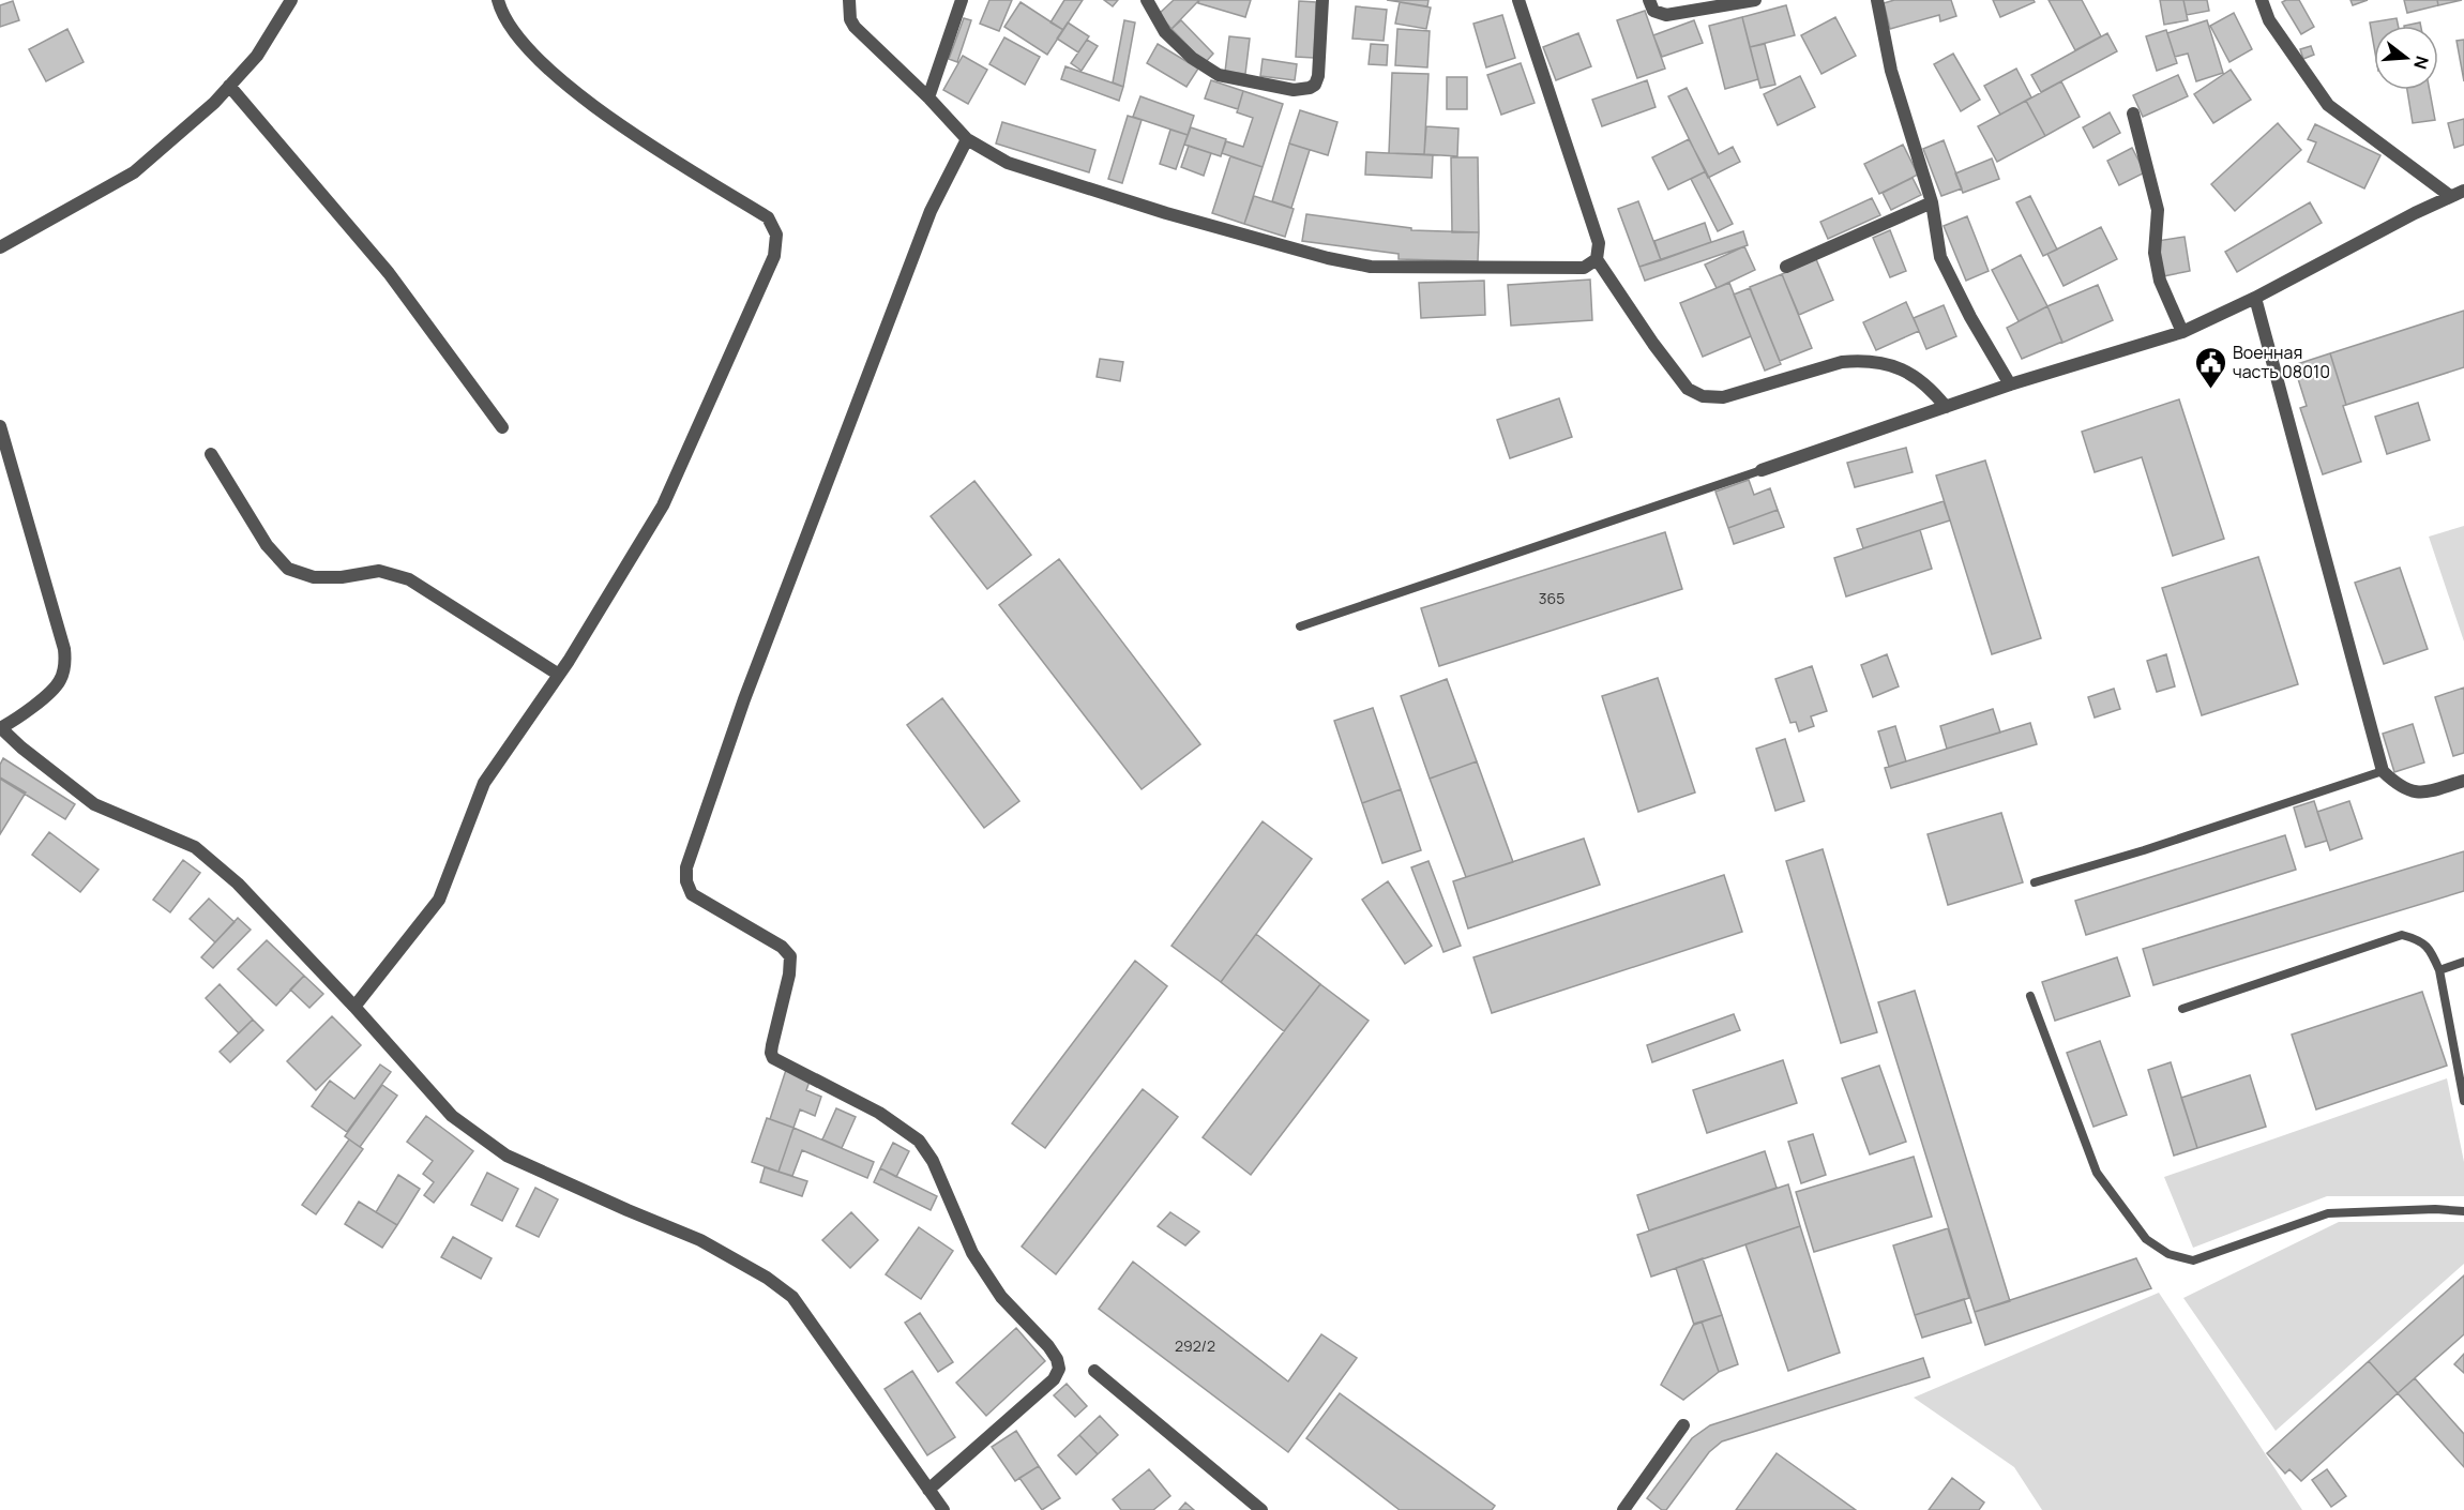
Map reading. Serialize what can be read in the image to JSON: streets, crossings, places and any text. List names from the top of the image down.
{
  "places": {
    "public building": ["Военная часть 08010"]
  },
  "house_numbers": ["365", "292/2"],
  "north": "right"
}
